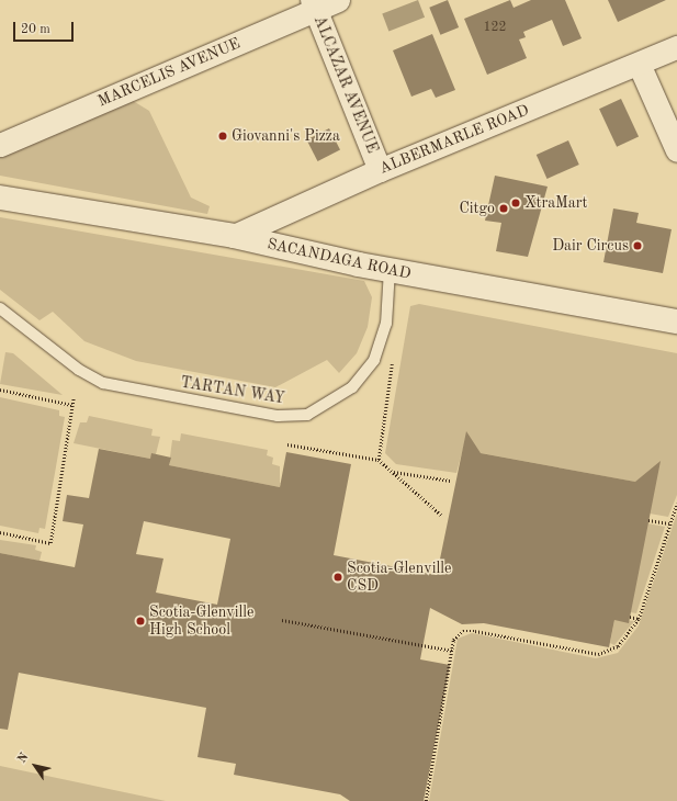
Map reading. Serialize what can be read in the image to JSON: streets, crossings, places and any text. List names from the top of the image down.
{
  "streets": {
    "main road": ["SACANDAGA ROAD"],
    "street": ["MARCELIS AVENUE", "ALCAZAR AVENUE", "ALBERMARLE ROAD"],
    "lane": ["TARTAN WAY"]
  },
  "crossings": [
    ["MARCELIS AVENUE", "ALCAZAR AVENUE"],
    ["ALCAZAR AVENUE", "ALBERMARLE ROAD"],
    ["ALBERMARLE ROAD", "SACANDAGA ROAD"],
    ["SACANDAGA ROAD", "TARTAN WAY"]
  ],
  "places": [
    "Giovanni's Pizza",
    "XtraMart",
    "Citgo",
    "Dair Circus",
    "Scotia-Glenville CSD",
    "Scotia-Glenville High School"
  ],
  "house_numbers": ["122"],
  "scale_bar": "20 m",
  "north": "top left"
}
